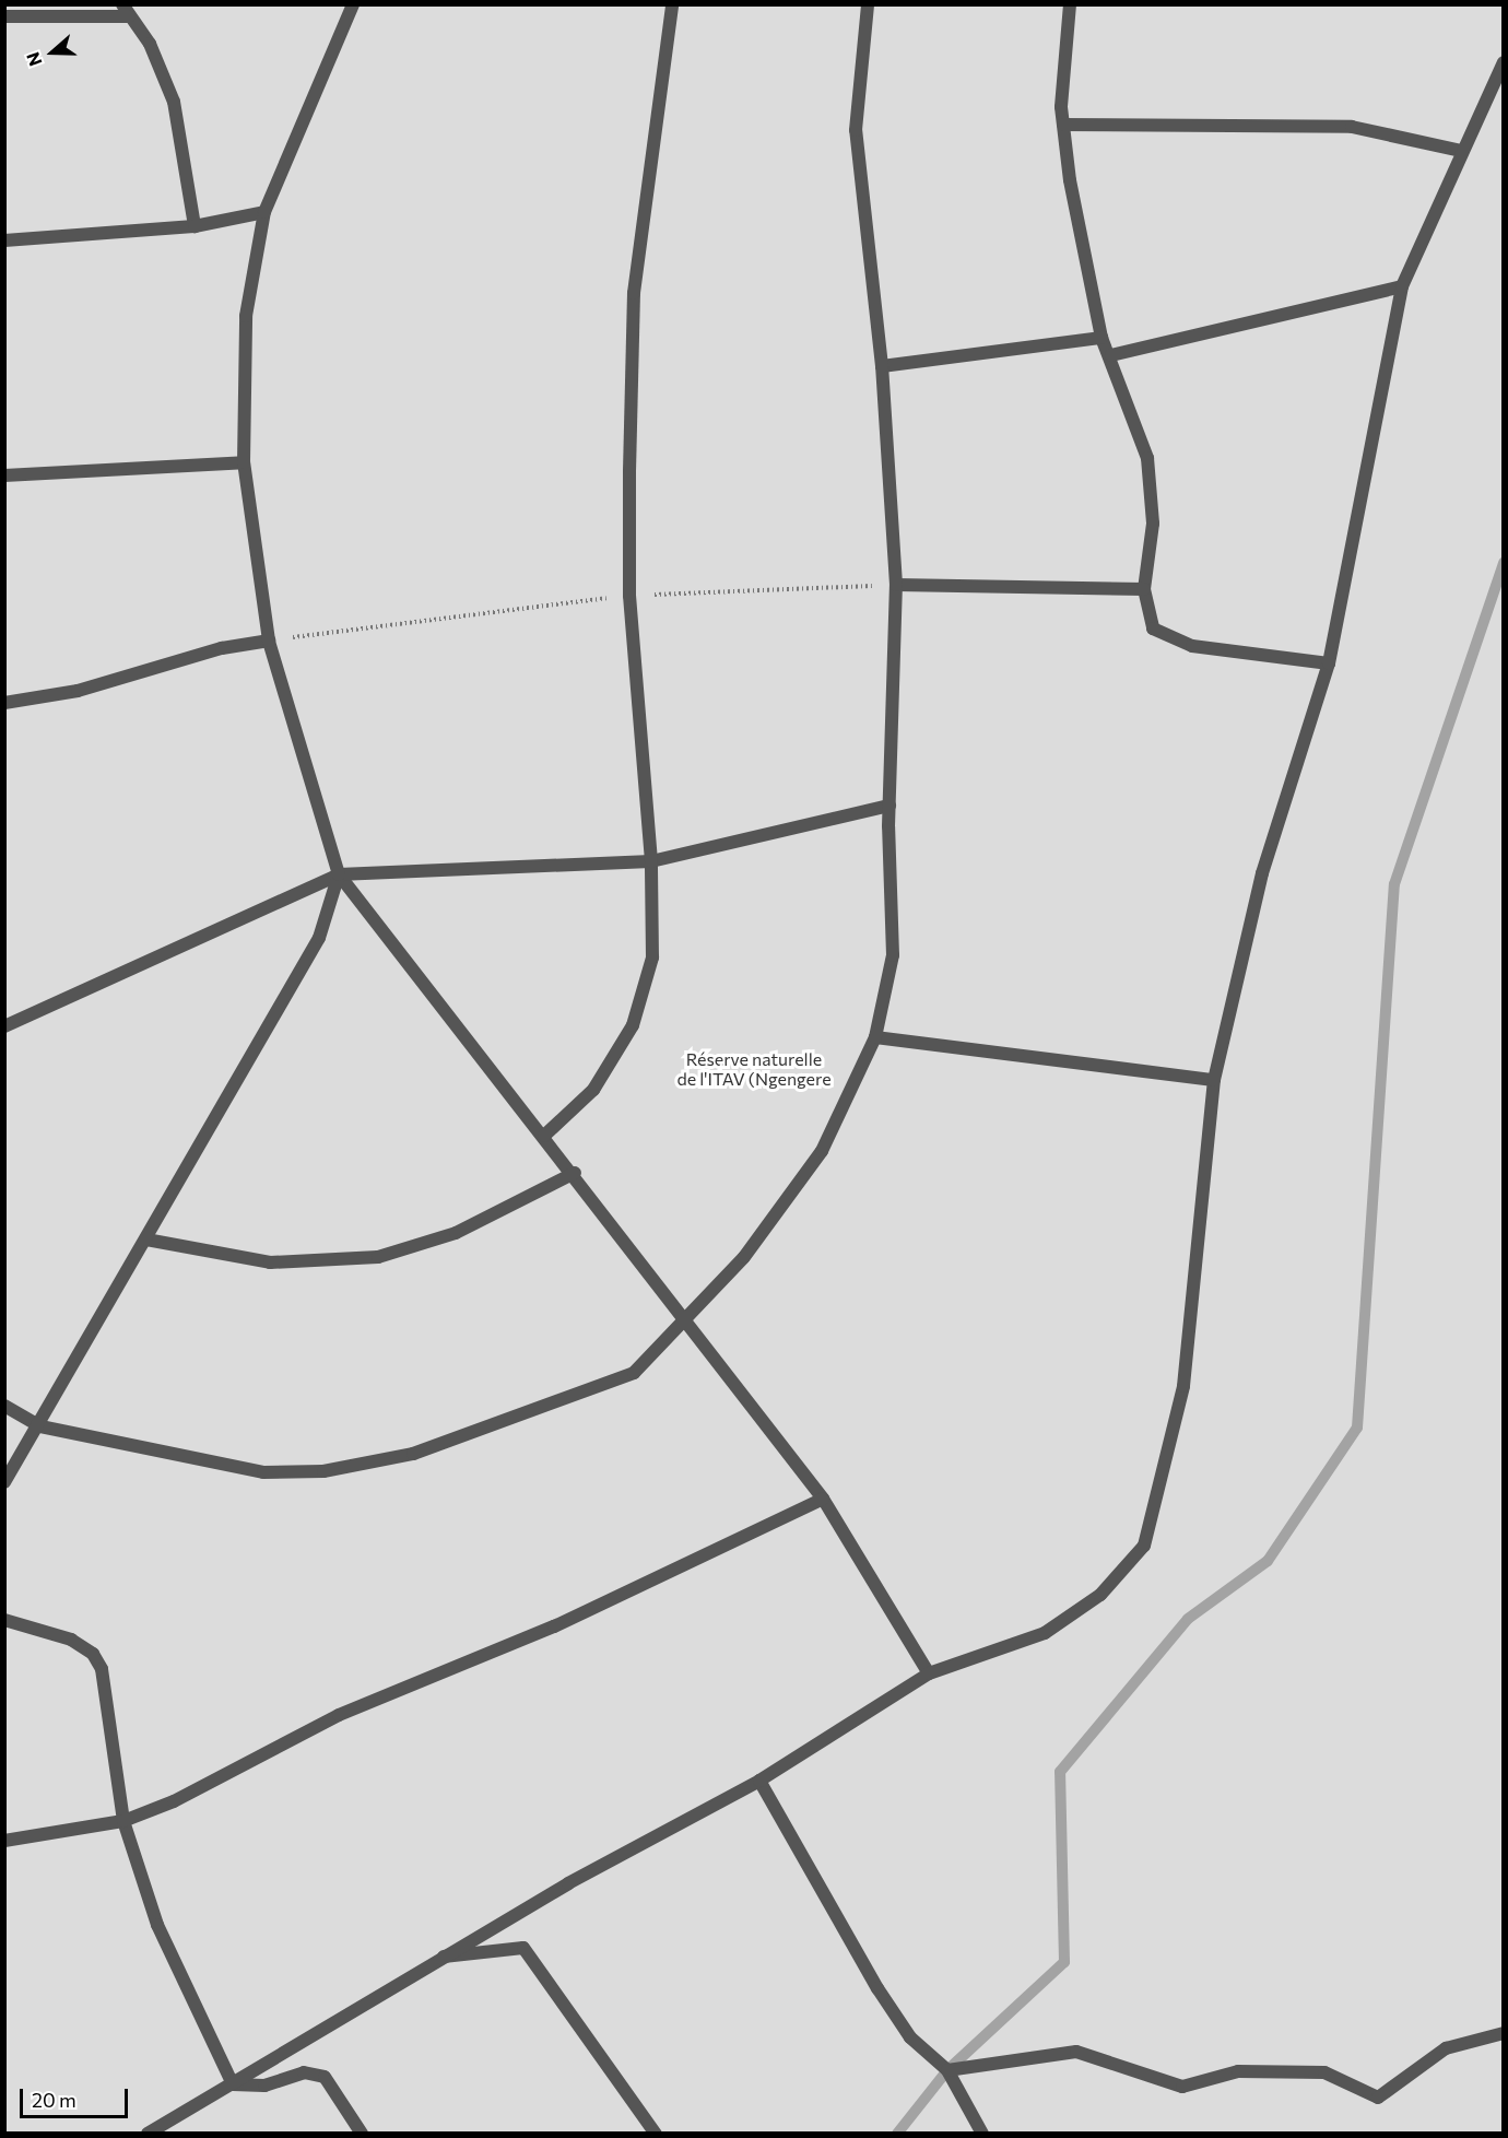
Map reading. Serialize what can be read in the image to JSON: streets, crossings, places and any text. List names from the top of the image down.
{
  "parks": ["Réserve naturelle de l'ITAV (Ngengere"],
  "scale_bar": "20 m",
  "north": "left"
}
